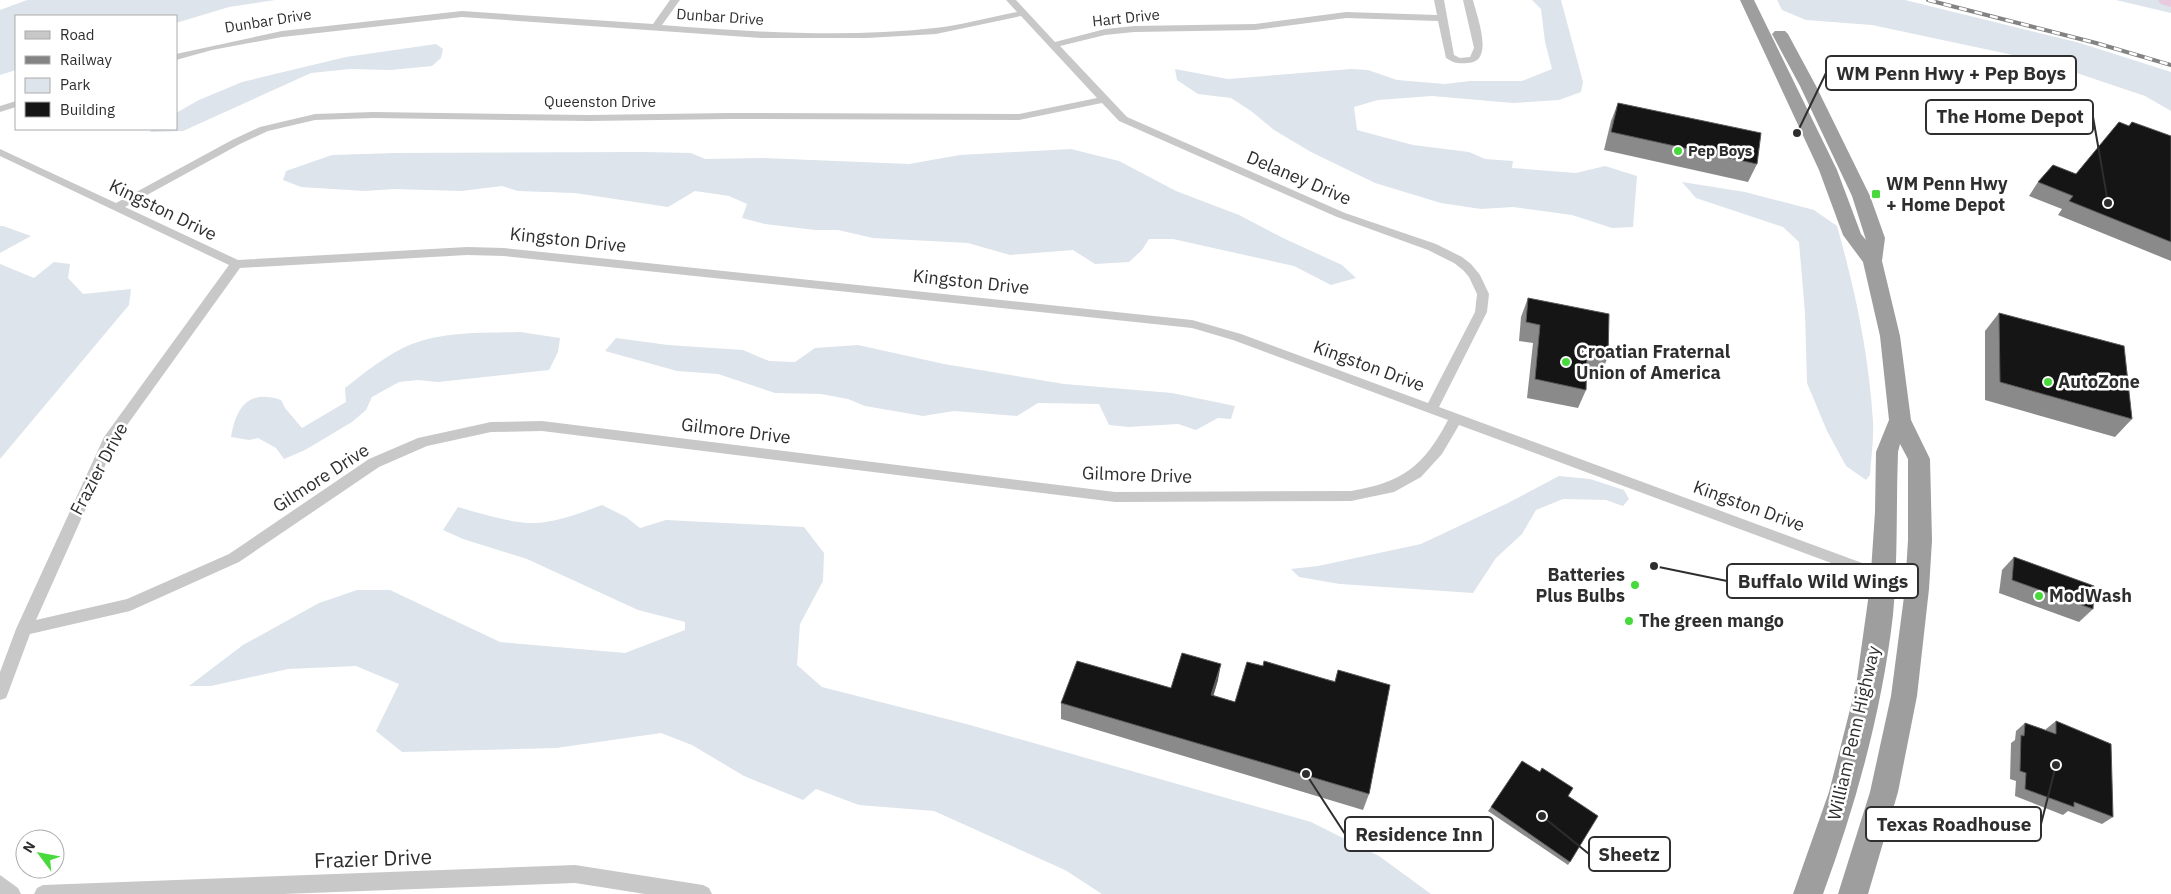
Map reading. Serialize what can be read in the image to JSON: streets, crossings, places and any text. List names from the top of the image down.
{
  "streets": {
    "highway": ["William Penn Highway"],
    "street": [
      "Dunbar Drive",
      "Hart Drive",
      "Queenston Drive",
      "Delaney Drive",
      "Kingston Drive",
      "Gilmore Drive",
      "Frazier Drive"
    ]
  },
  "crossings": [
    ["Dunbar Drive", "Delaney Drive"],
    ["Hart Drive", "Delaney Drive"],
    ["Queenston Drive", "Delaney Drive"],
    ["Queenston Drive", "Kingston Drive"],
    ["Delaney Drive", "Kingston Drive"],
    ["Kingston Drive", "Gilmore Drive"],
    ["Kingston Drive", "Frazier Drive"],
    ["Kingston Drive", "William Penn Highway"],
    ["Gilmore Drive", "Frazier Drive"]
  ],
  "places": {
    "other": [
      "WM Penn Hwy + Pep Boys",
      "Pep Boys",
      "The Home Depot",
      "Croatian Fraternal Union of America",
      "AutoZone",
      "Buffalo Wild Wings",
      "Batteries Plus Bulbs",
      "ModWash",
      "The green mango",
      "Texas Roadhouse",
      "Residence Inn",
      "Sheetz"
    ],
    "transit": ["WM Penn Hwy + Home Depot"]
  },
  "legend": [
    "Road",
    "Railway",
    "Park",
    "Building"
  ],
  "north": "top left"
}
